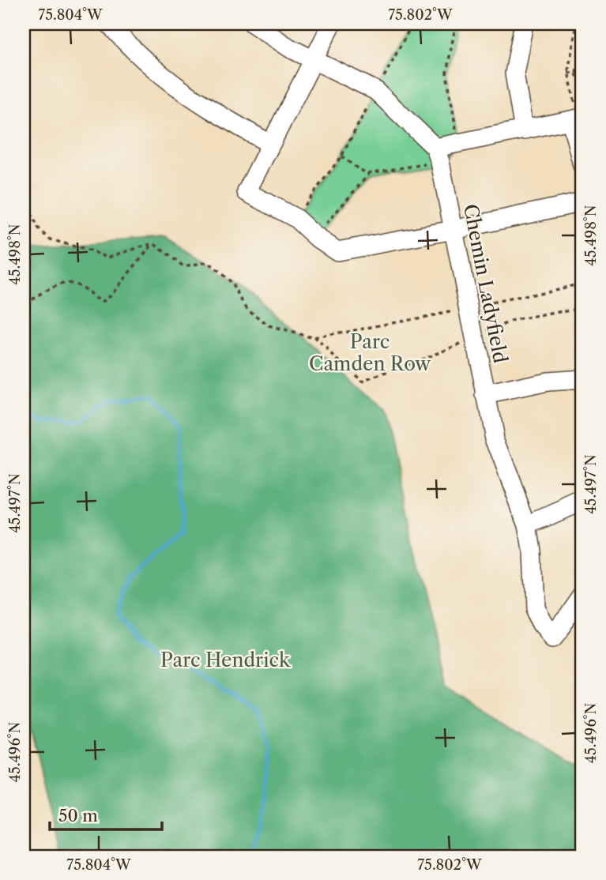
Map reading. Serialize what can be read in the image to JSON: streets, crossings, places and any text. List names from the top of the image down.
{
  "streets": {
    "street": ["Chemin Ladyfield"]
  },
  "parks": ["Parc Camden Row", "Parc Hendrick"],
  "scale_bar": "50 m",
  "coordinates": [
    "75.804°W",
    "75.802°W",
    "45.498°N",
    "45.497°N",
    "45.496°N"
  ]
}
